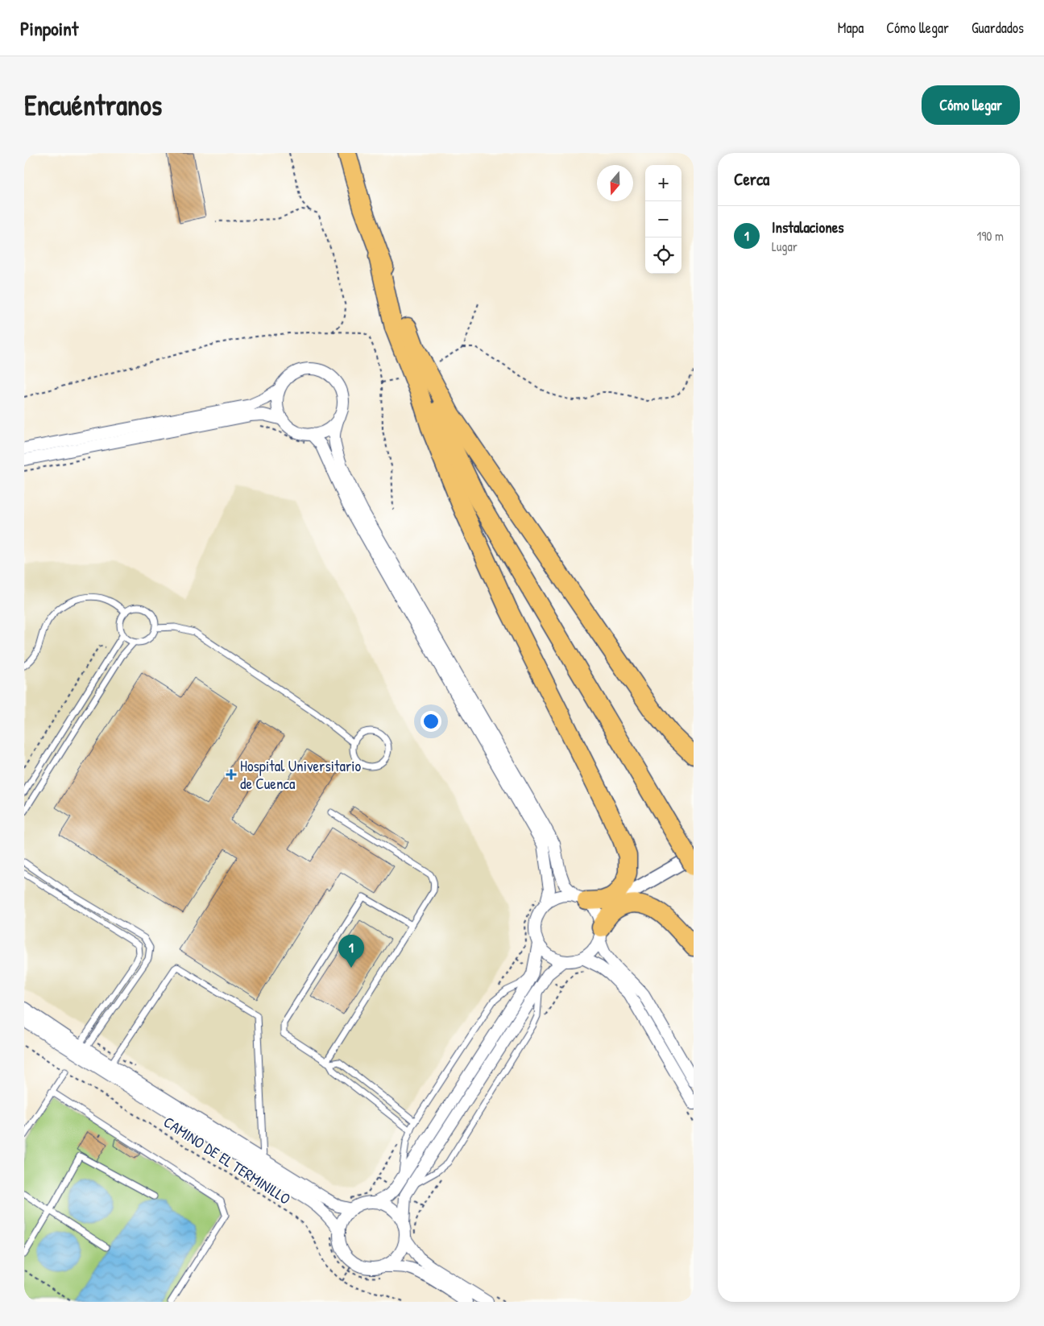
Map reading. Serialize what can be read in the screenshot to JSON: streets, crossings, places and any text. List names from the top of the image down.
{
  "streets": {
    "path": ["CAMINO DE EL TERMINILLO"]
  },
  "places": {
    "health": ["Hospital Universitario de Cuenca"]
  },
  "north": "bottom",
  "page": {
    "header": "Pinpoint",
    "nav": ["Mapa", "Cómo llegar", "Guardados"],
    "buttons": "Cómo llegar",
    "title": "Encuéntranos",
    "heading": "Cerca",
    "map_buttons": ["+", "−"],
    "list": [
      {
        "mark": "1",
        "name": "Instalaciones",
        "note": "Lugar",
        "value": "190 m"
      }
    ],
    "pins": "1"
  }
}
